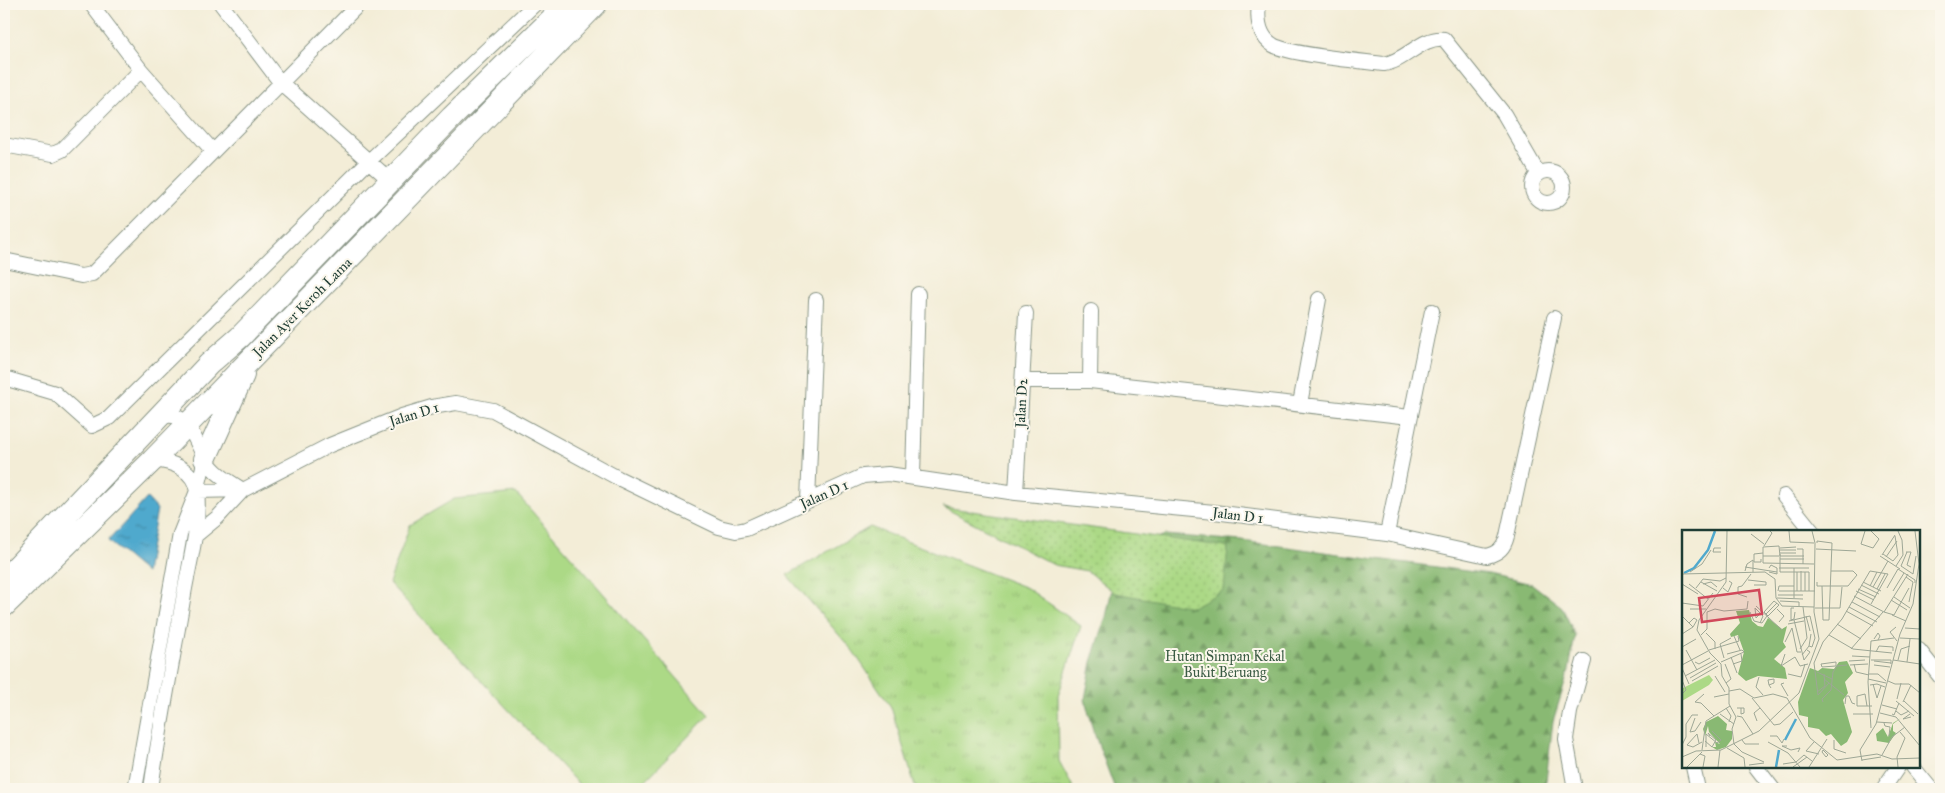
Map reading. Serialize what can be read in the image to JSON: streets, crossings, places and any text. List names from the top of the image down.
{
  "streets": {
    "main road": ["Jalan Ayer Keroh Lama"],
    "street": ["Jalan D2", "Jalan D 1"]
  },
  "crossings": [
    ["Jalan D2", "Jalan D 1"]
  ],
  "parks": ["Hutan Simpan Kekal Bukit Beruang"]
}
